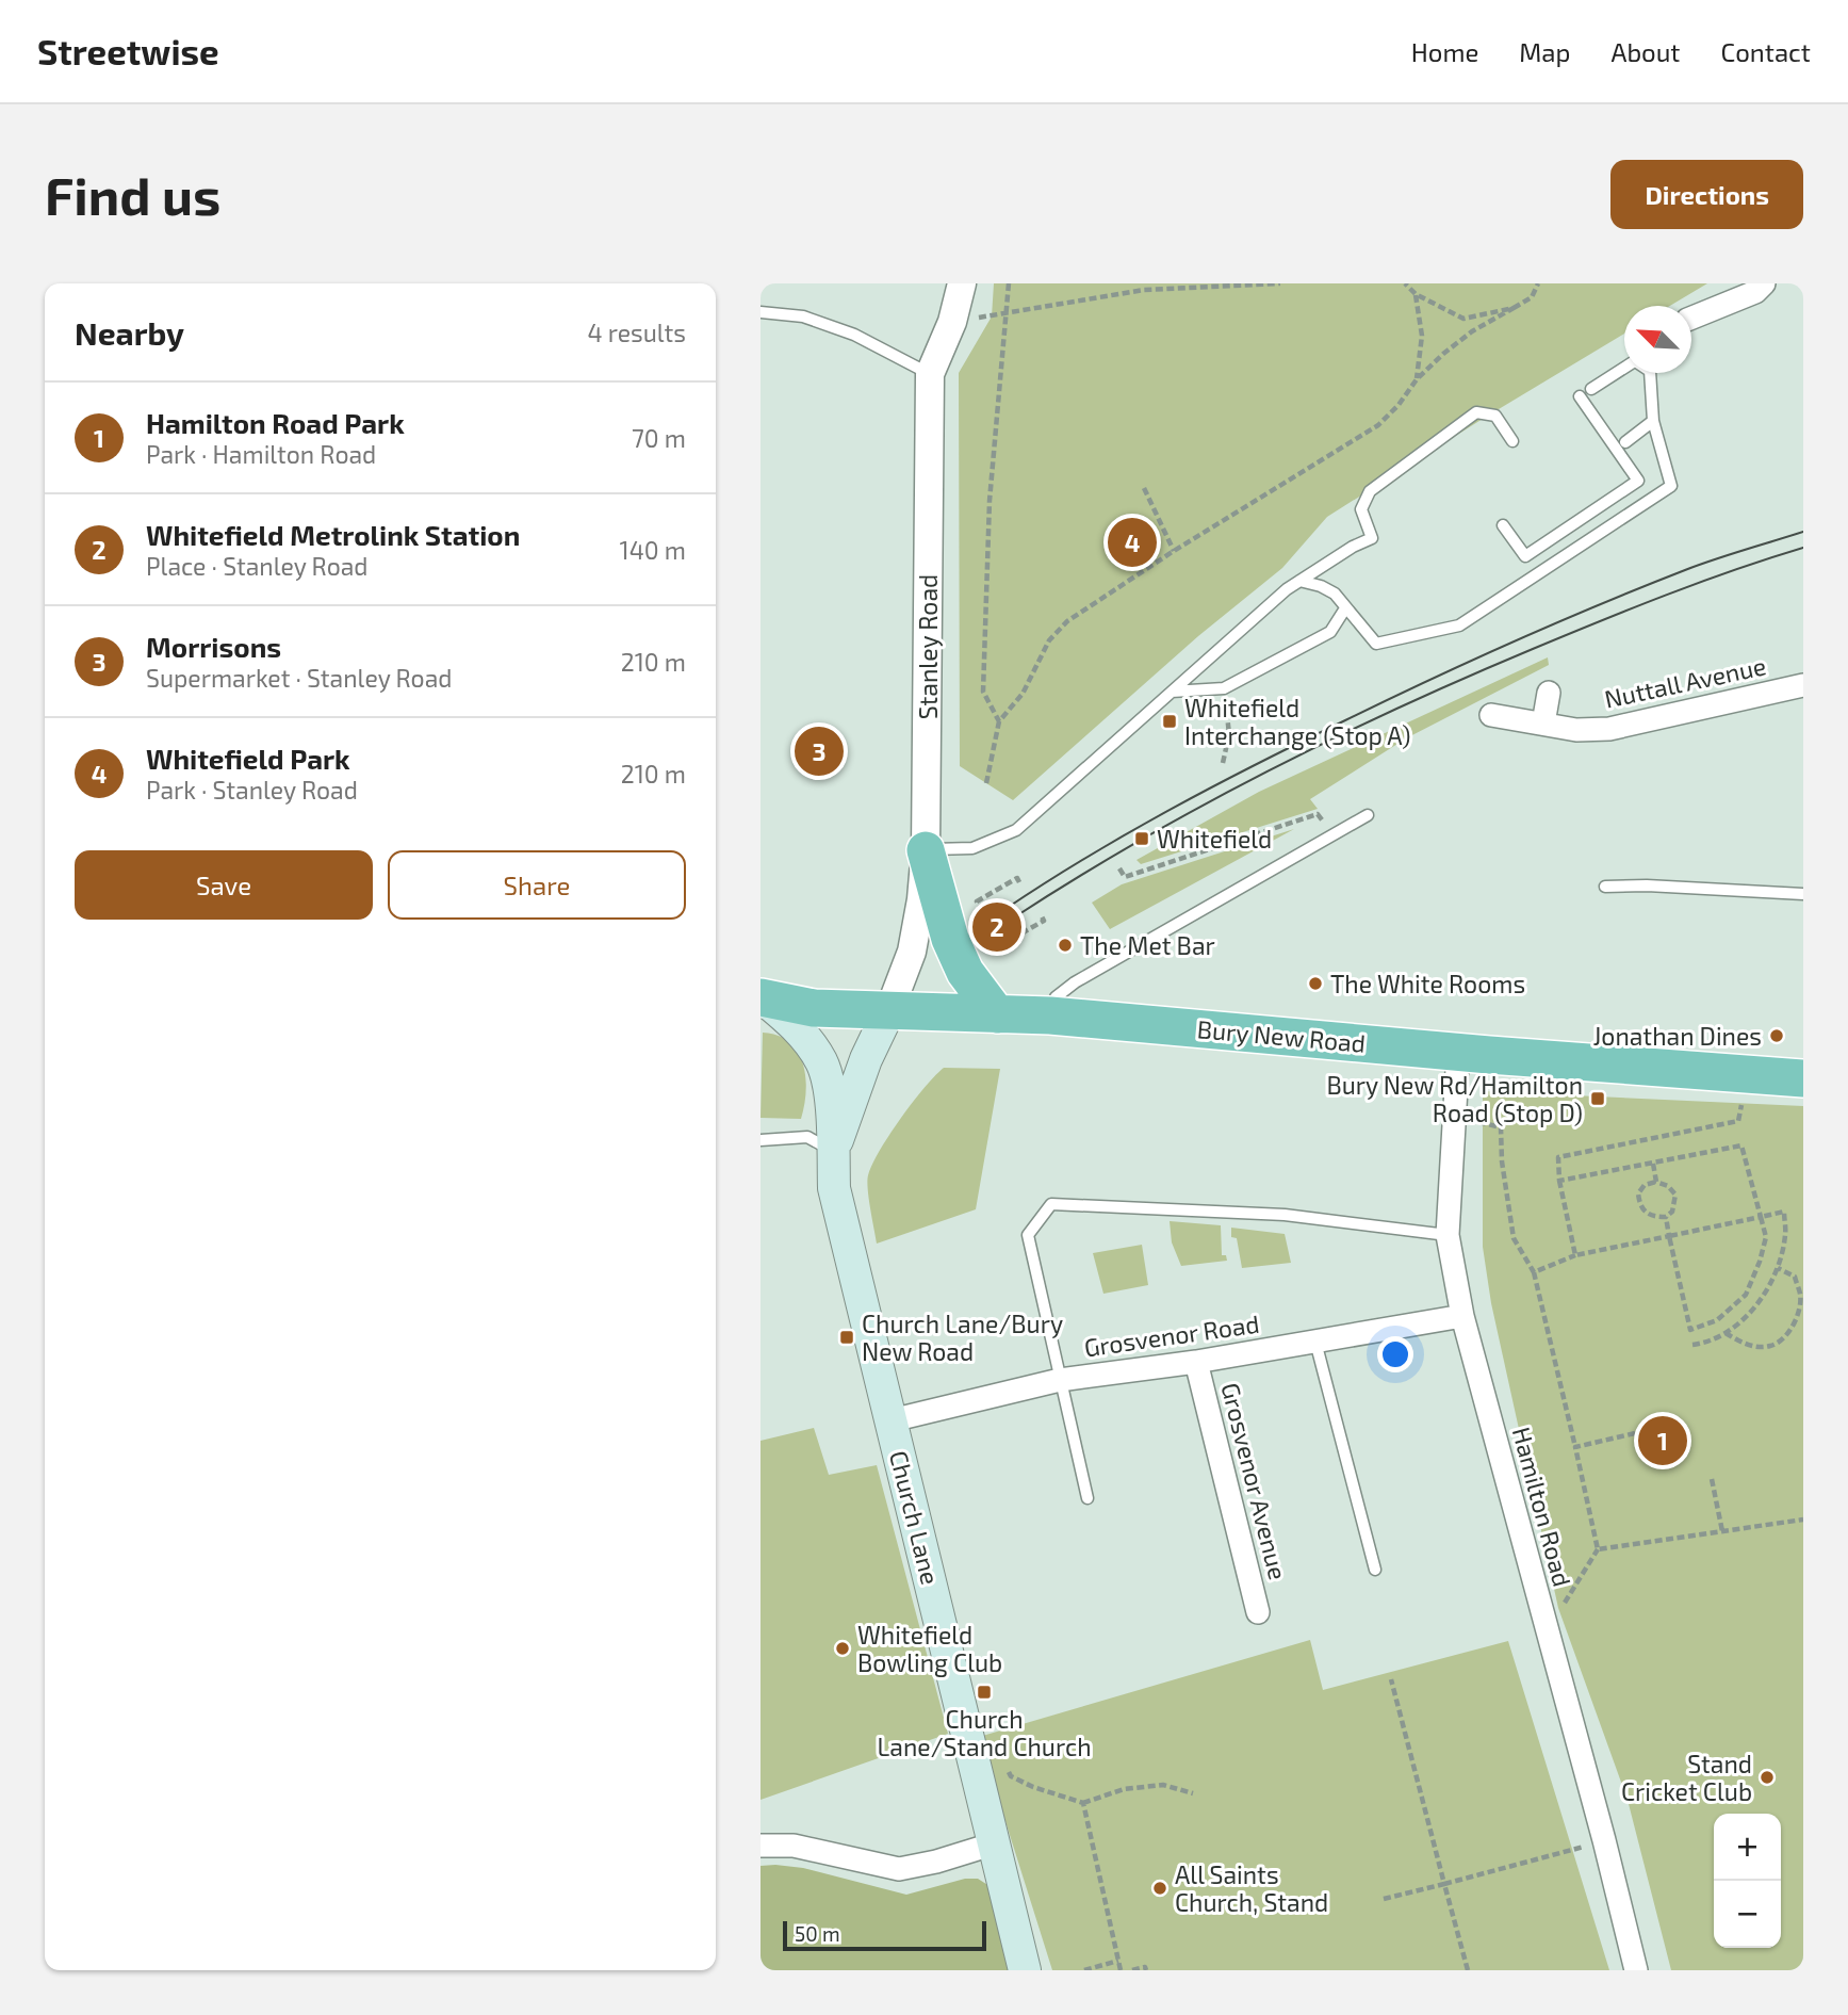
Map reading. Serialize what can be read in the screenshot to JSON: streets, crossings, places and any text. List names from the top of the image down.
{
  "streets": {
    "highway": ["Bury New Road"],
    "main road": ["Church Lane"],
    "street": [
      "Stanley Road",
      "Nuttall Avenue",
      "Grosvenor Road",
      "Grosvenor Avenue",
      "Hamilton Road"
    ]
  },
  "crossings": [
    ["Stanley Road", "Bury New Road"],
    ["Stanley Road", "Church Lane"],
    ["Bury New Road", "Hamilton Road"],
    ["Bury New Road", "Church Lane"],
    ["Grosvenor Road", "Grosvenor Avenue"],
    ["Grosvenor Road", "Hamilton Road"],
    ["Grosvenor Road", "Church Lane"]
  ],
  "places": {
    "transit": [
      "Whitefield Interchange (Stop A)",
      "Whitefield",
      "Bury New Rd/Hamilton Road (Stop D)",
      "Church Lane/Bury New Road",
      "Church Lane/Stand Church"
    ],
    "other": [
      "The Met Bar",
      "The White Rooms",
      "Jonathan Dines",
      "Whitefield Bowling Club",
      "Stand Cricket Club",
      "All Saints Church, Stand"
    ]
  },
  "scale_bar": "50 m",
  "north": "top left",
  "page": {
    "header": "Streetwise",
    "nav": [
      "Home",
      "Map",
      "About",
      "Contact"
    ],
    "buttons": [
      "Directions",
      ["Save", "Share"]
    ],
    "title": "Find us",
    "heading": ["Nearby", "4 results"],
    "list": [
      {
        "mark": "1",
        "name": "Hamilton Road Park",
        "note": "Park · Hamilton Road",
        "value": "70 m"
      },
      {
        "mark": "2",
        "name": "Whitefield Metrolink Station",
        "note": "Place · Stanley Road",
        "value": "140 m"
      },
      {
        "mark": "3",
        "name": "Morrisons",
        "note": "Supermarket · Stanley Road",
        "value": "210 m"
      },
      {
        "mark": "4",
        "name": "Whitefield Park",
        "note": "Park · Stanley Road",
        "value": "210 m"
      }
    ],
    "pins": [
      "4",
      "3",
      "2",
      "1"
    ],
    "map_buttons": ["+", "−"],
    "scale": "50 m"
  }
}
